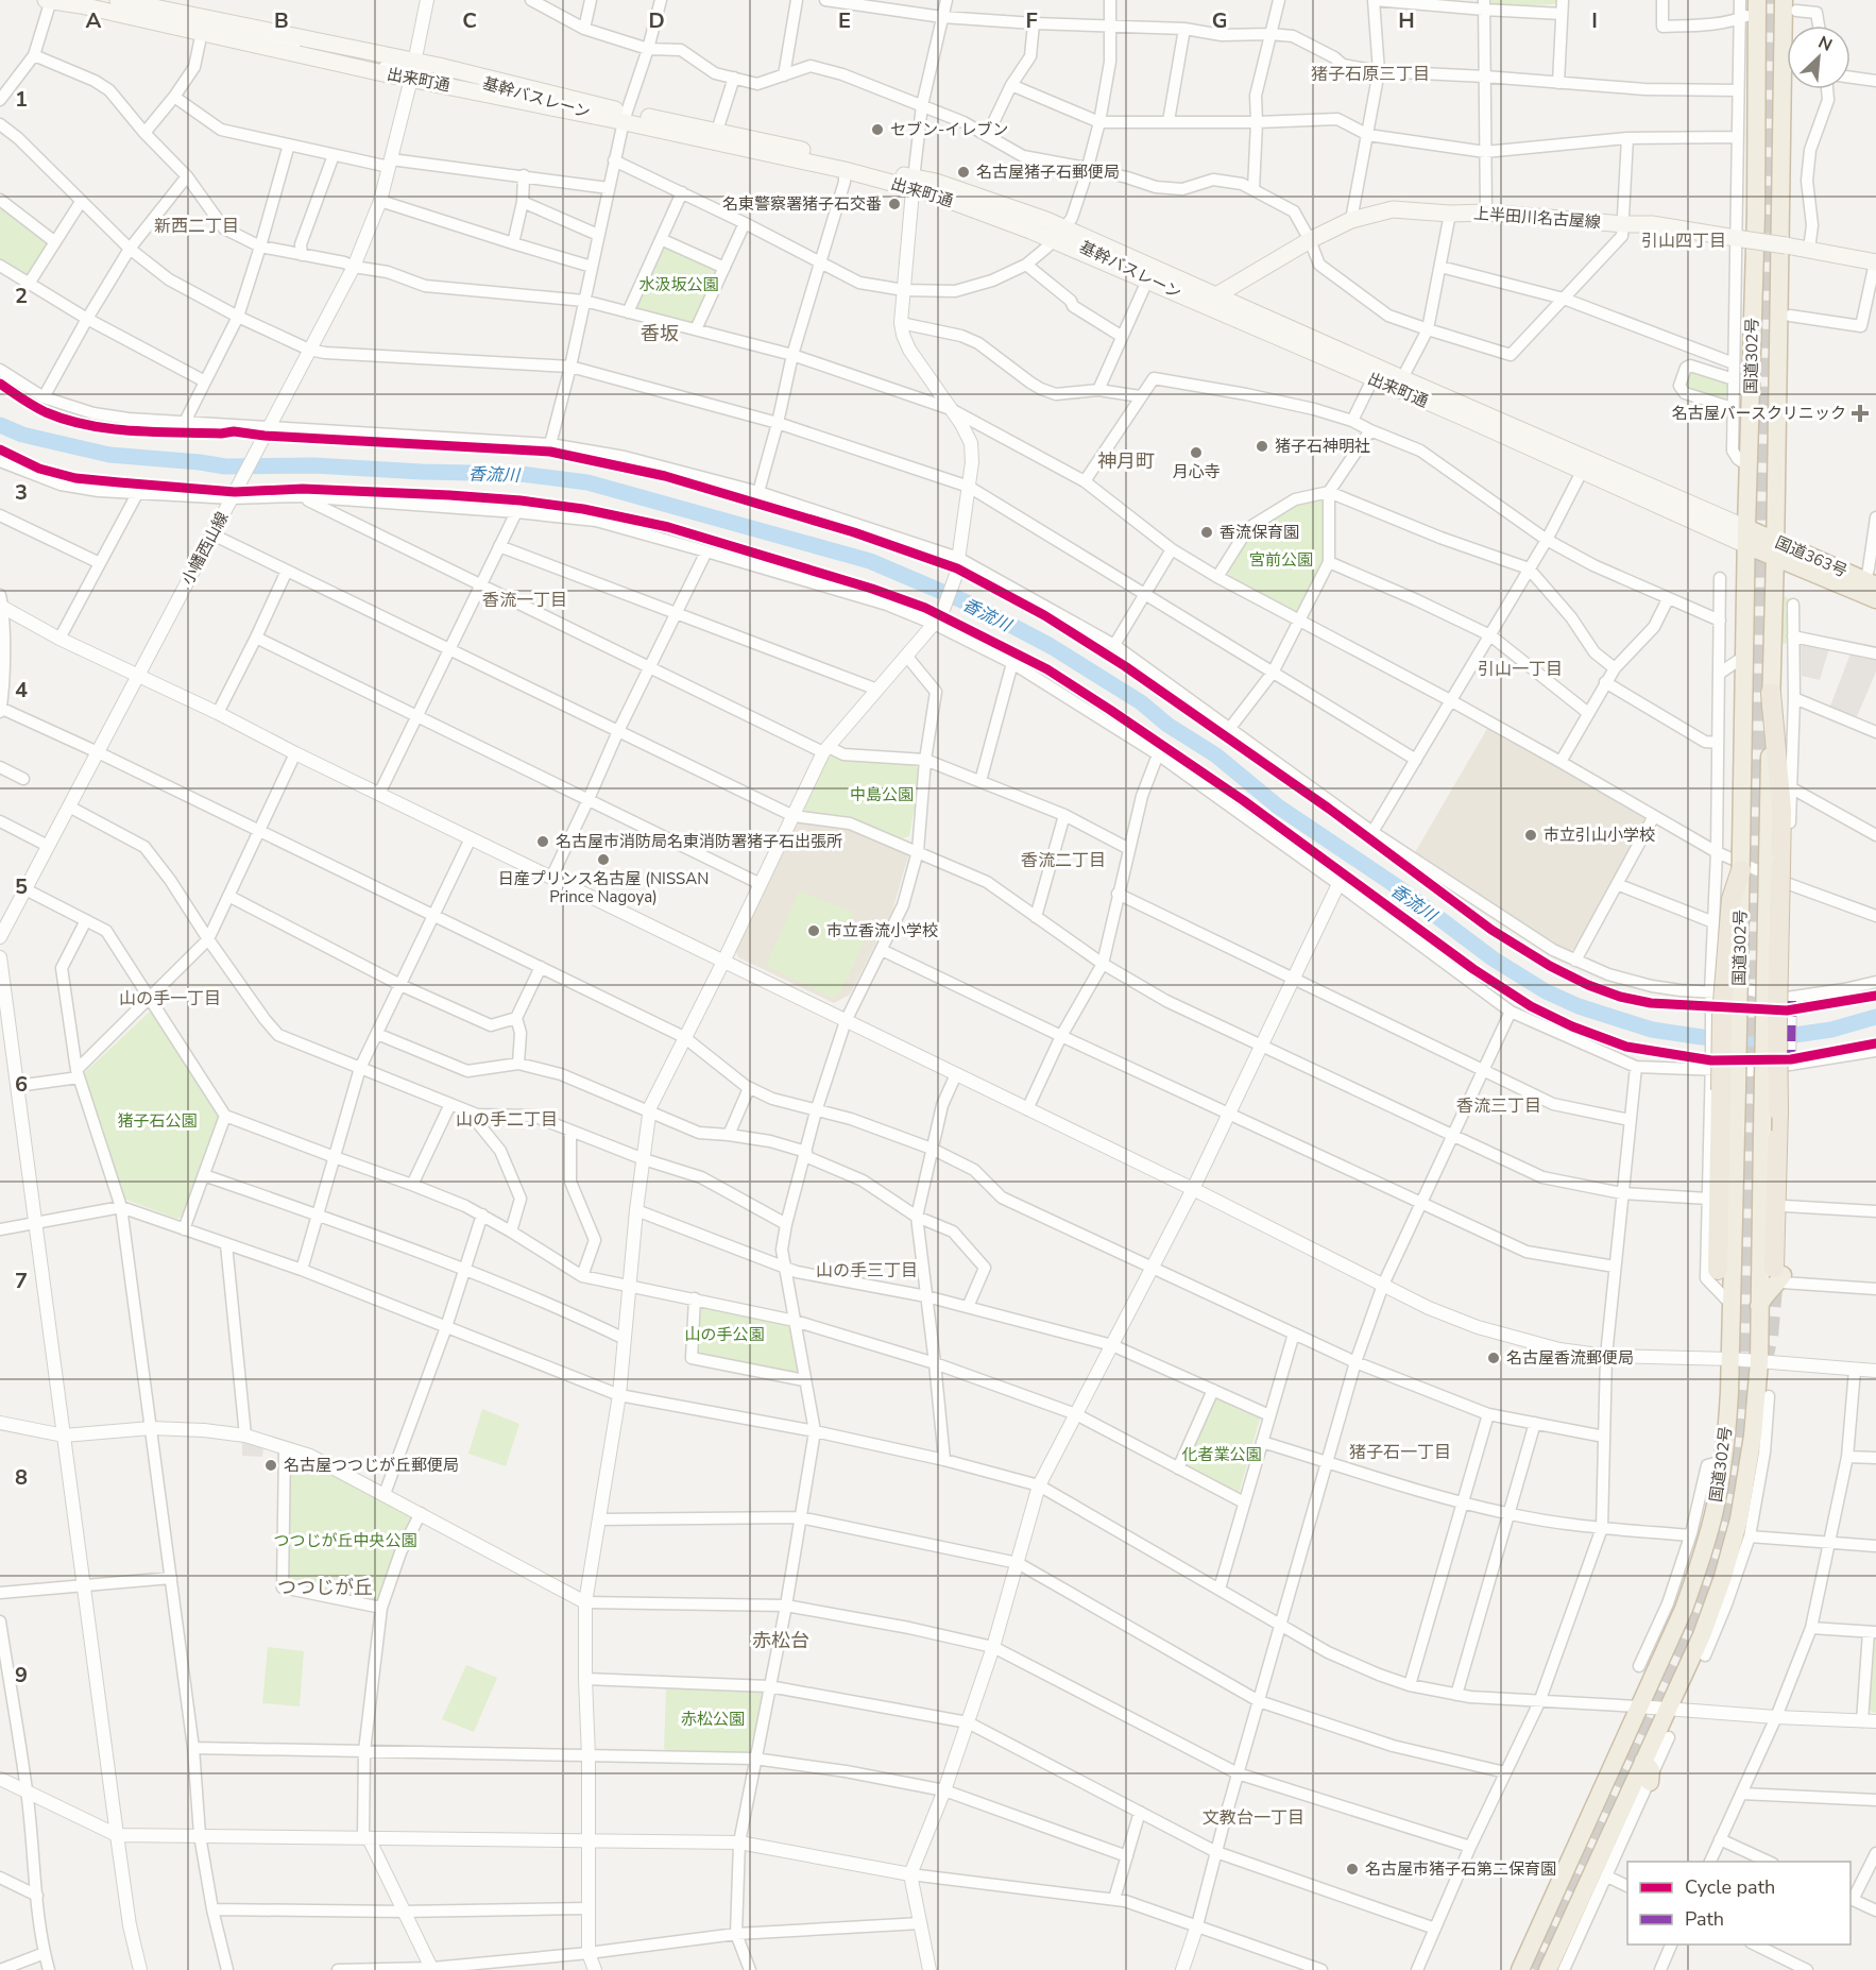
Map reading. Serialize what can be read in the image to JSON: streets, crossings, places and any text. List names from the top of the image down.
{
  "streets": {
    "highway": ["国道302号", "国道363号"],
    "main road": ["出来町通", "上半田川名古屋線"],
    "street": ["基幹バスレーン", "小幡西山線"]
  },
  "crossings": [
    ["出来町通", "基幹バスレーン"],
    ["出来町通", "上半田川名古屋線"],
    ["出来町通", "国道302号"],
    ["出来町通", "小幡西山線"],
    ["出来町通", "国道363号"],
    ["国道302号", "国道363号"]
  ],
  "districts": [
    "猪子石原三丁目",
    "新西二丁目",
    "引山四丁目",
    "香坂",
    "神月町",
    "香流一丁目",
    "引山一丁目",
    "香流二丁目",
    "山の手一丁目",
    "香流三丁目",
    "山の手二丁目",
    "山の手三丁目",
    "猪子石一丁目",
    "つつじが丘",
    "赤松台",
    "文教台一丁目"
  ],
  "water": ["香流川"],
  "parks": [
    "水汲坂公園",
    "宮前公園",
    "中島公園",
    "猪子石公園",
    "山の手公園",
    "化者業公園",
    "つつじが丘中央公園",
    "赤松公園"
  ],
  "places": {
    "other": [
      "セブン-イレブン",
      "名古屋猪子石郵便局",
      "名東警察署猪子石交番",
      "猪子石神明社",
      "月心寺",
      "香流保育園",
      "市立引山小学校",
      "名古屋市消防局名東消防署猪子石出張所",
      "日産プリンス名古屋 (NISSAN Prince Nagoya)",
      "市立香流小学校",
      "名古屋香流郵便局",
      "名古屋つつじが丘郵便局",
      "名古屋市猪子石第二保育園"
    ],
    "health": ["名古屋バースクリニック"]
  },
  "legend": ["Cycle path", "Path"],
  "north": "top right",
  "grid": {
    "columns": [
      "A",
      "B",
      "C",
      "D",
      "E",
      "F",
      "G",
      "H",
      "I"
    ],
    "rows": [
      "1",
      "2",
      "3",
      "4",
      "5",
      "6",
      "7",
      "8",
      "9"
    ]
  }
}
